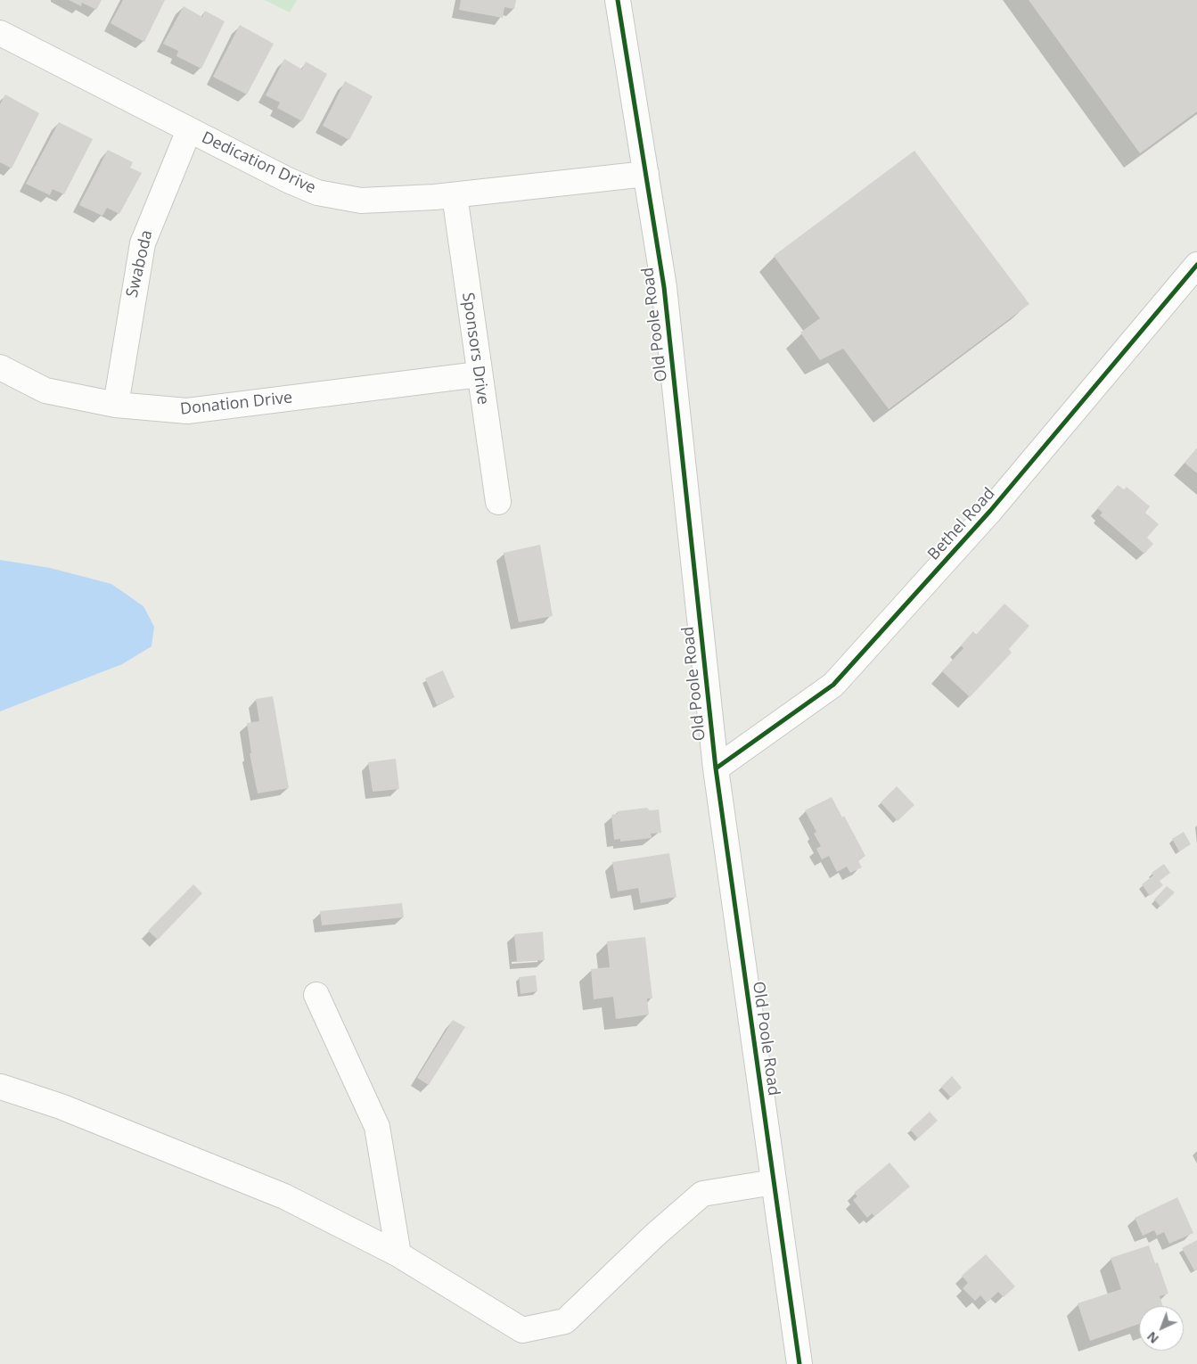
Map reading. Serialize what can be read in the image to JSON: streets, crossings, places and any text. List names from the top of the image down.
{
  "streets": {
    "street": [
      "Dedication Drive",
      "Swaboda",
      "Old Poole Road",
      "Sponsors Drive",
      "Donation Drive",
      "Bethel Road"
    ]
  },
  "crossings": [
    ["Dedication Drive", "Swaboda"],
    ["Dedication Drive", "Old Poole Road"],
    ["Dedication Drive", "Sponsors Drive"],
    ["Swaboda", "Donation Drive"],
    ["Old Poole Road", "Bethel Road"],
    ["Sponsors Drive", "Donation Drive"]
  ],
  "north": "bottom left"
}
